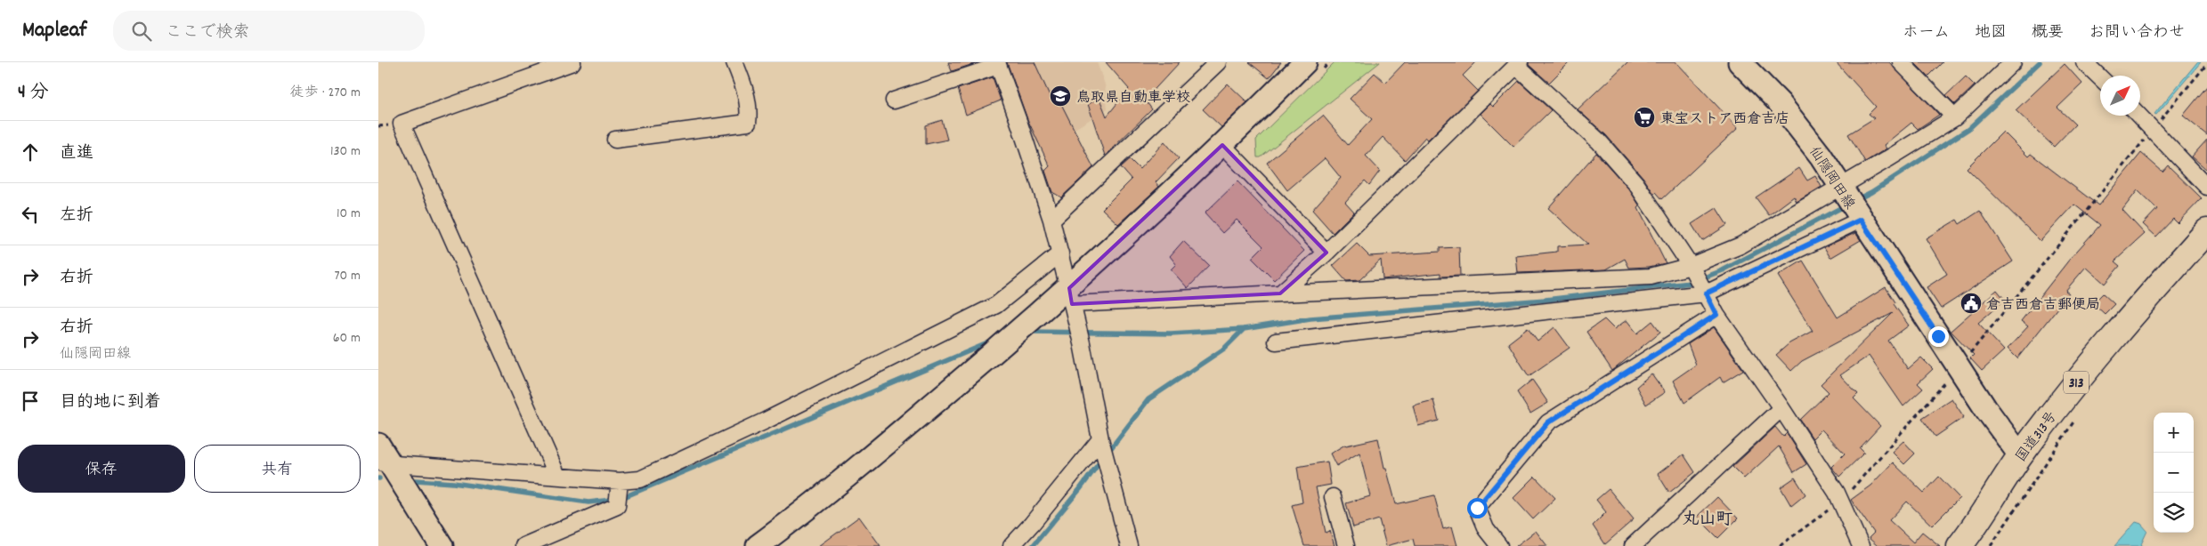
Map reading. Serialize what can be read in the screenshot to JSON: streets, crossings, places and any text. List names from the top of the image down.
{
  "streets": {
    "highway": ["313", "国道313号"],
    "street": ["仙隠岡田線"]
  },
  "crossings": [
    ["仙隠岡田線", "国道313号"]
  ],
  "districts": ["丸山町"],
  "places": {
    "school or university": ["鳥取県自動車学校"],
    "supermarket": ["東宝ストア西倉吉店"],
    "public building": ["倉吉西倉吉郵便局"]
  },
  "north": "top right",
  "page": {
    "header": "Mapleaf",
    "search": "ここで検索",
    "nav": [
      "ホーム",
      "地図",
      "概要",
      "お問い合わせ"
    ],
    "heading": ["4 分", "徒歩 · 270 m"],
    "list": [
      ["直進", "130 m"],
      ["左折", "10 m"],
      ["右折", "70 m"],
      ["右折", "仙隠岡田線", "60 m"],
      "目的地に到着"
    ],
    "map_buttons": ["+", "−"],
    "buttons": ["保存", "共有"]
  }
}
